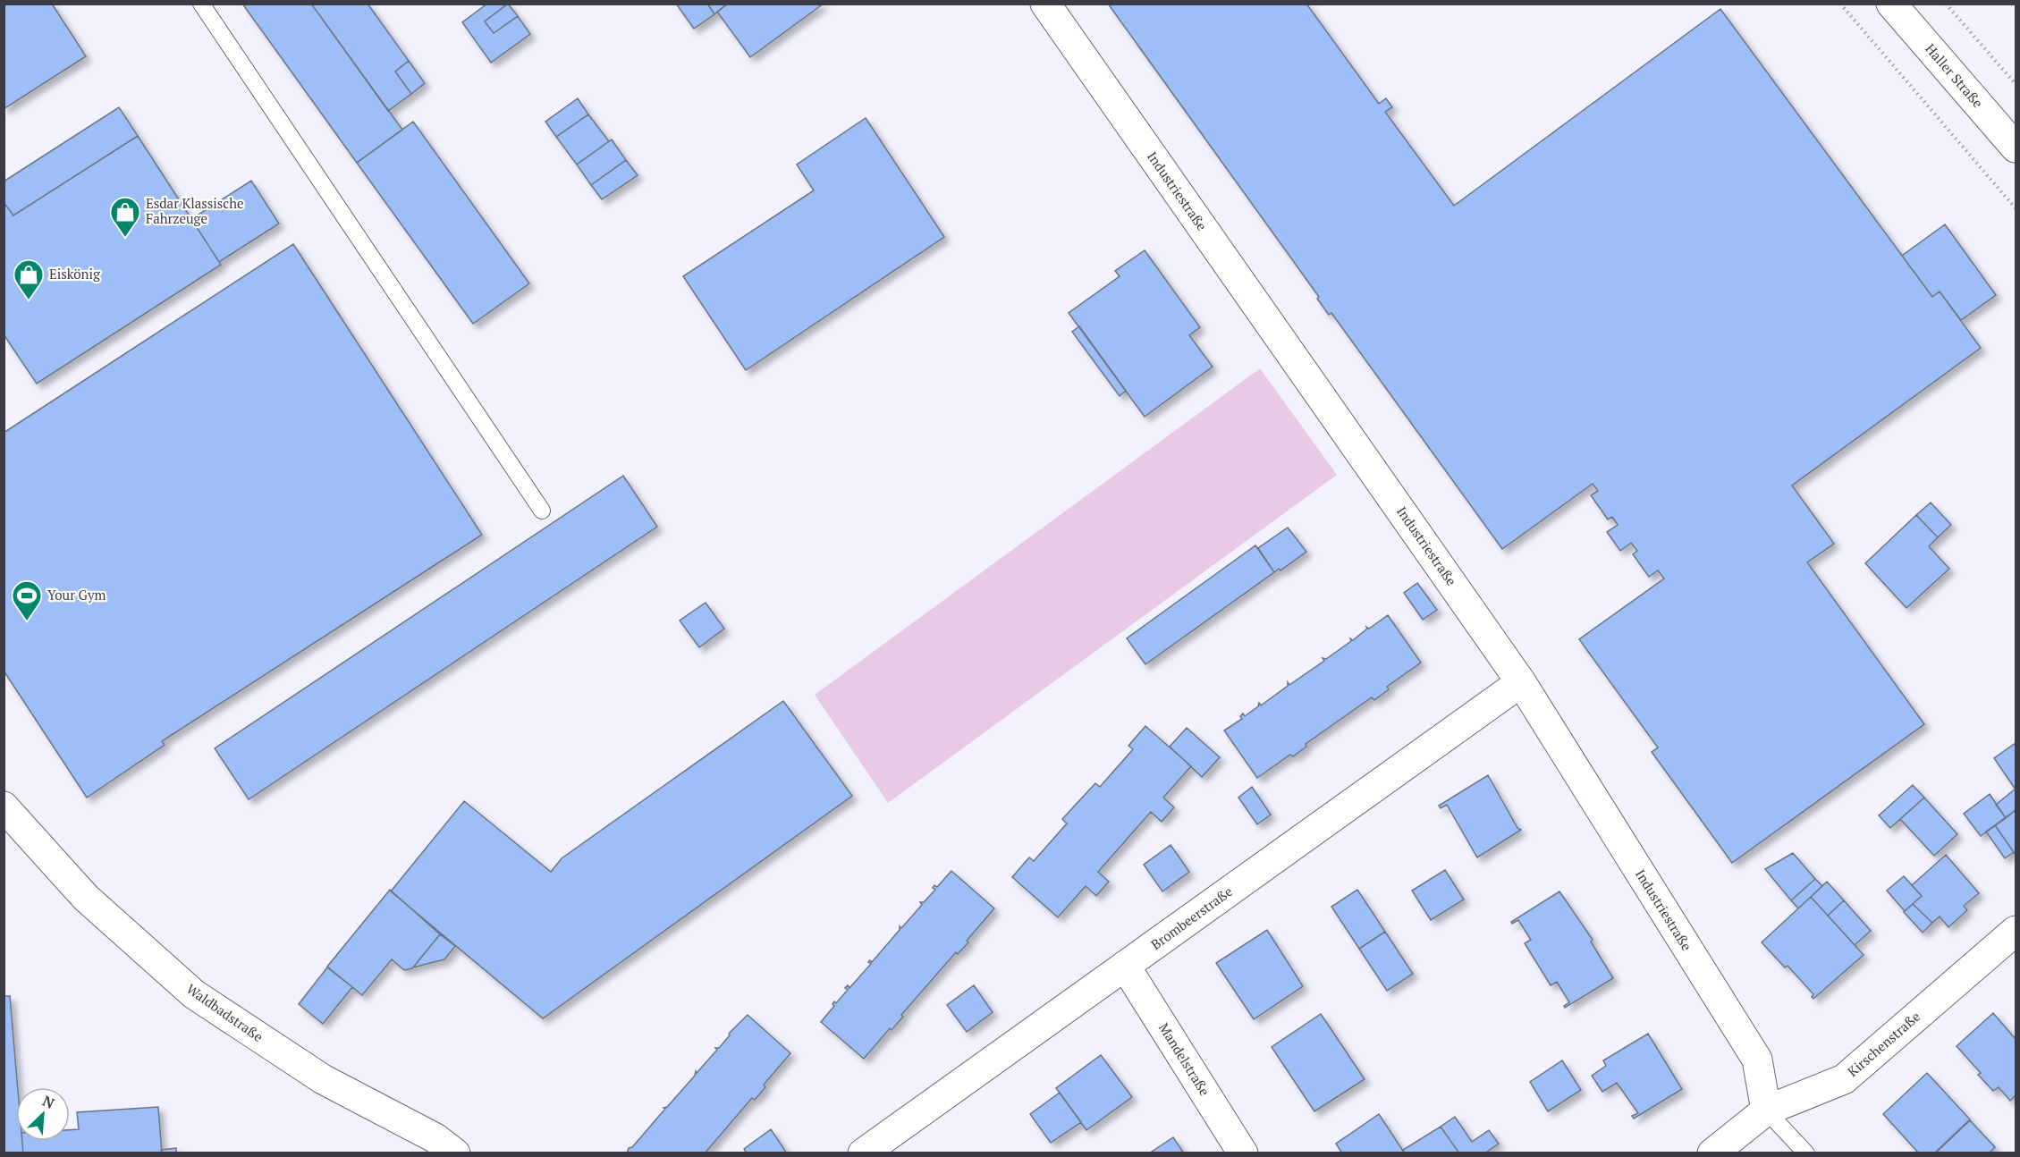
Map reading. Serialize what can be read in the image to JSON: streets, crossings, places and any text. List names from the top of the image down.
{
  "streets": {
    "street": [
      "Haller Straße",
      "Industriestraße",
      "Brombeerstraße",
      "Waldbadstraße",
      "Kirschenstraße",
      "Mandelstraße"
    ]
  },
  "crossings": [
    ["Industriestraße", "Brombeerstraße"],
    ["Industriestraße", "Kirschenstraße"],
    ["Brombeerstraße", "Mandelstraße"]
  ],
  "places": {
    "shop": ["Esdar Klassische Fahrzeuge", "Eiskönig"],
    "sports": ["Your Gym"]
  },
  "north": "top right"
}
